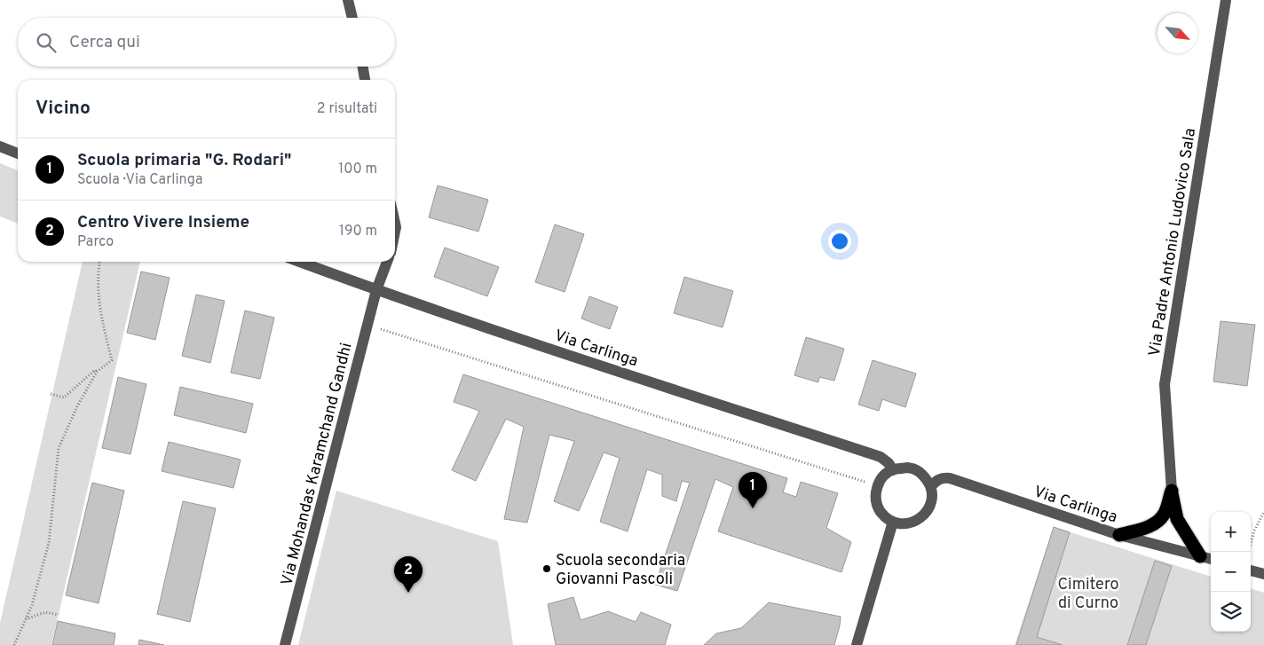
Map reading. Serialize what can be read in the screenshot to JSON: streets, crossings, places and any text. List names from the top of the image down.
{
  "streets": {
    "street": ["Via Padre Antonio Ludovico Sala", "Via Carlinga", "Via Mohandas Karamchand Gandhi"]
  },
  "crossings": [
    ["Via Carlinga", "Via Mohandas Karamchand Gandhi"]
  ],
  "parks": ["Cimitero di Curno"],
  "places": ["Scuola secondaria Giovanni Pascoli"],
  "north": "bottom right",
  "page": {
    "search": "Cerca qui",
    "heading": ["Vicino", "2 risultati"],
    "list": [
      {
        "mark": "1",
        "name": "Scuola primaria \"G. Rodari\"",
        "note": "Scuola · Via Carlinga",
        "value": "100 m"
      },
      {
        "mark": "2",
        "name": "Centro Vivere Insieme",
        "note": "Parco",
        "value": "190 m"
      }
    ],
    "pins": ["1", "2"],
    "map_buttons": ["+", "−"]
  }
}
